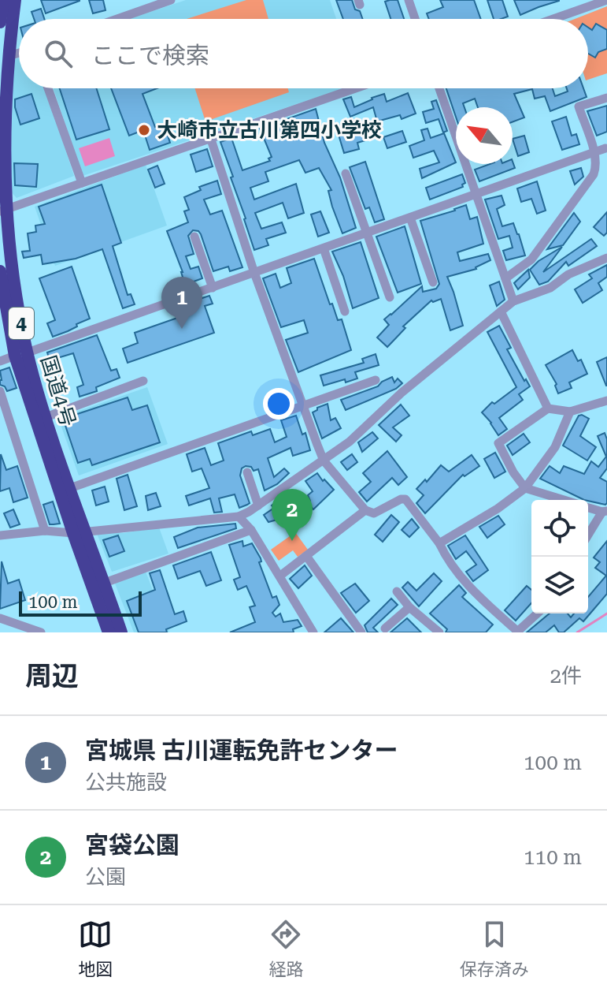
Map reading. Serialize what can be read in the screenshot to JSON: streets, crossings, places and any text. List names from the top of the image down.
{
  "streets": {
    "highway": ["4", "国道4号"]
  },
  "places": ["大崎市立古川第四小学校"],
  "scale_bar": "100 m",
  "north": "top left",
  "page": {
    "search": "ここで検索",
    "pins": ["1", "2"],
    "scale": "100 m",
    "heading": ["周辺", "2件"],
    "list": [
      {
        "mark": "1",
        "name": "宮城県 古川運転免許センター",
        "note": "公共施設",
        "value": "100 m"
      },
      {
        "mark": "2",
        "name": "宮袋公園",
        "note": "公園",
        "value": "110 m"
      }
    ],
    "nav": ["地図", "経路", "保存済み"]
  }
}
